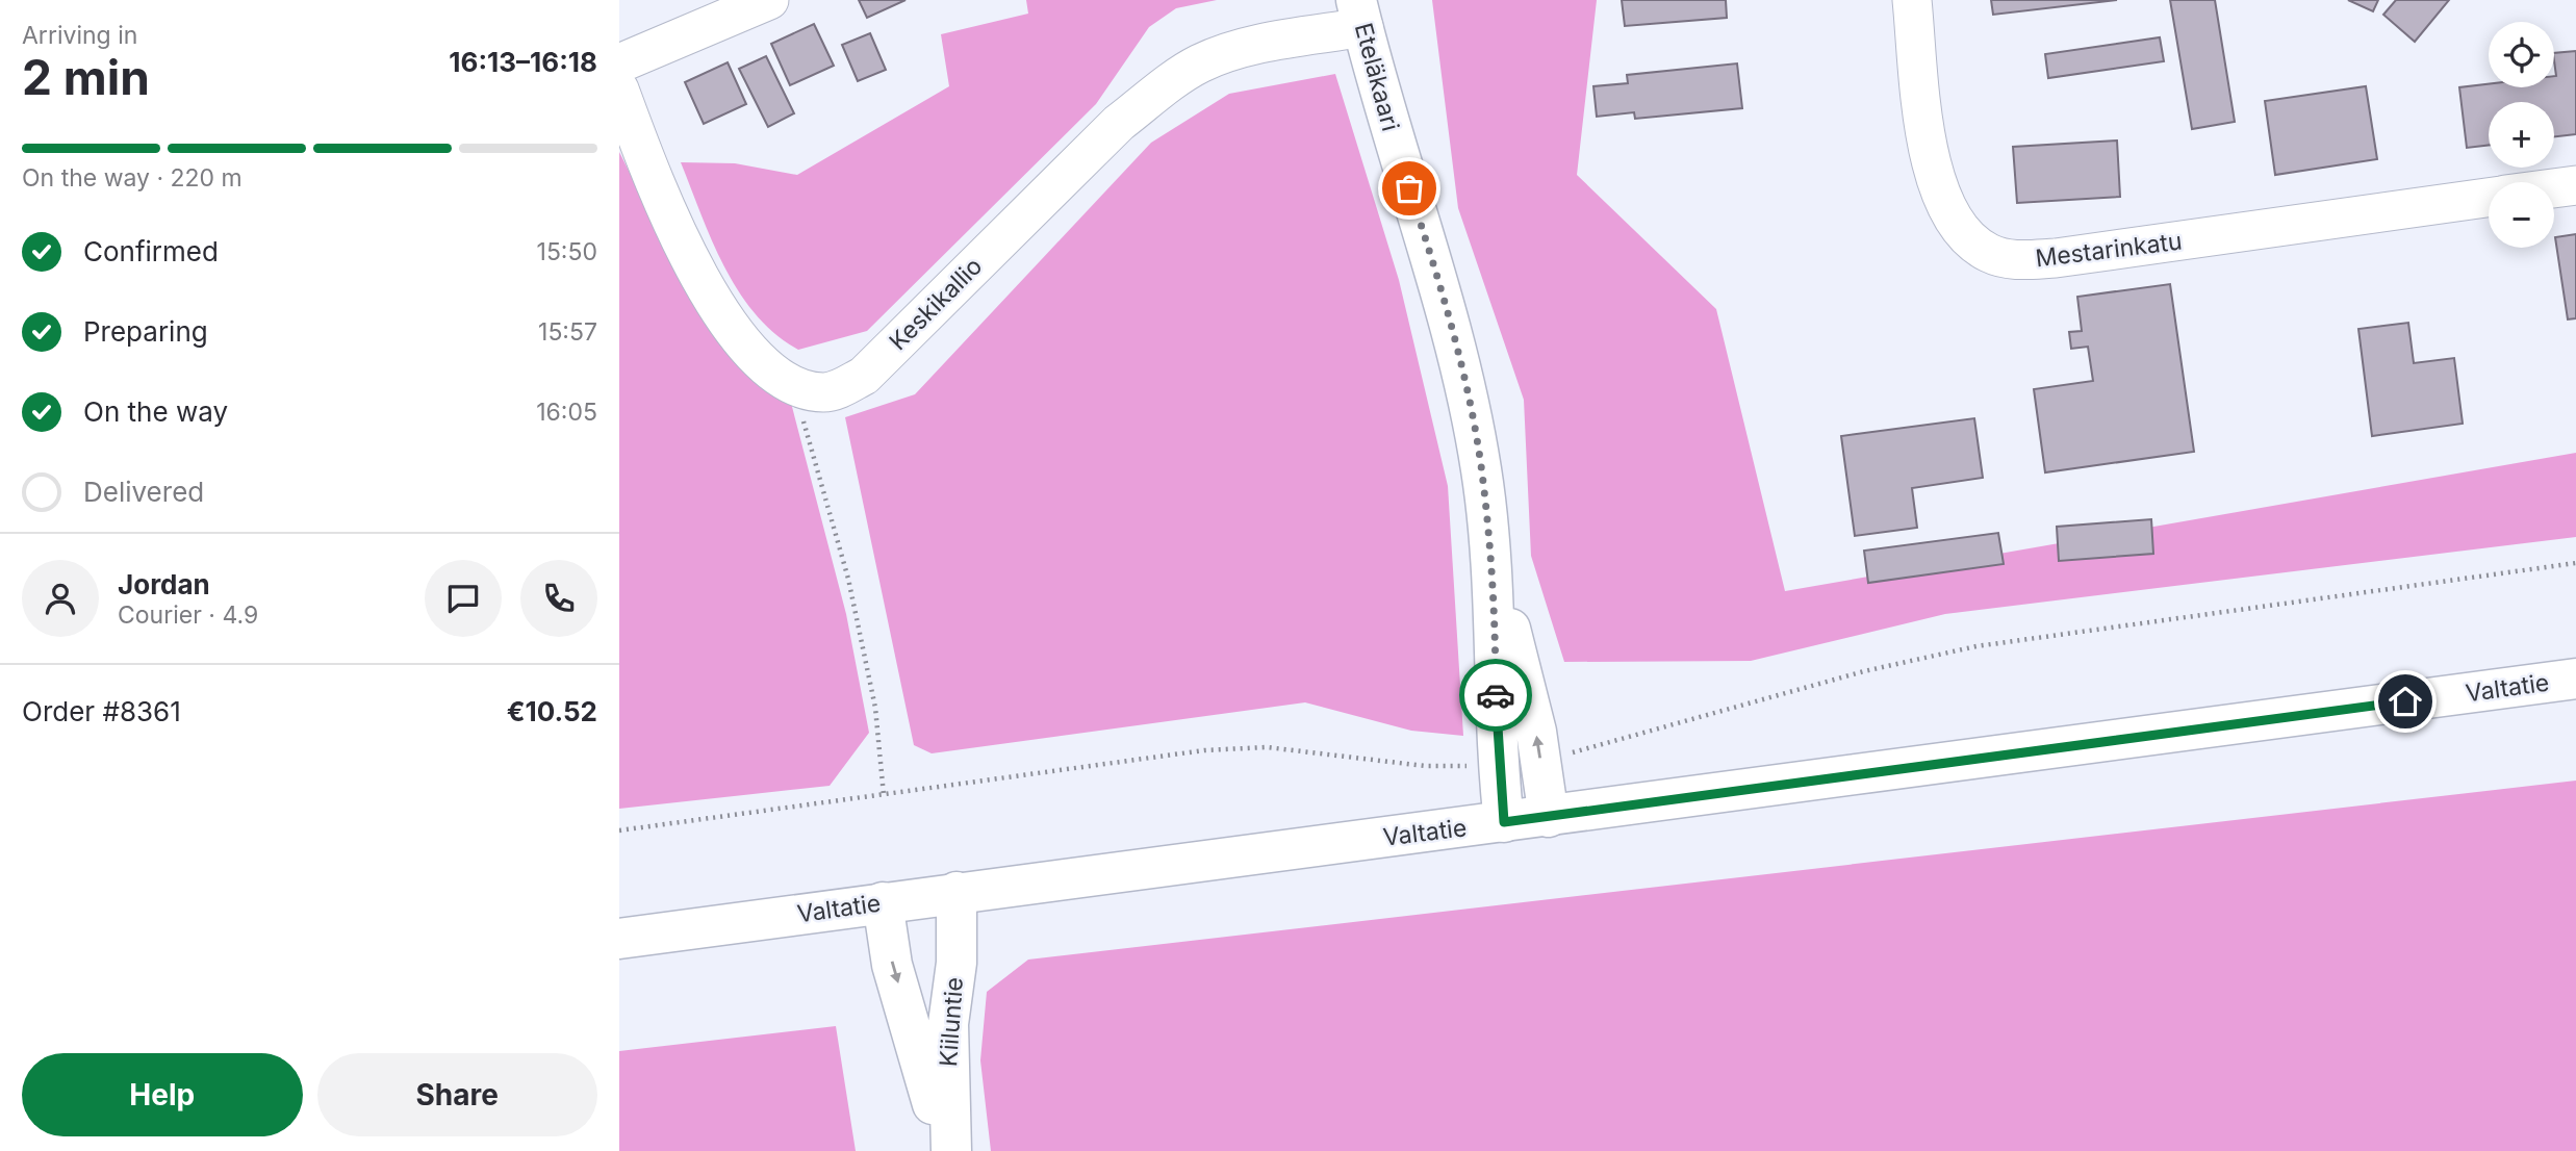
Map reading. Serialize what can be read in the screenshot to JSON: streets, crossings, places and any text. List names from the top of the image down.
{
  "streets": {
    "main road": ["Eteläkaari", "Valtatie", "Kiiluntie"],
    "street": ["Mestarinkatu", "Keskikallio"]
  },
  "crossings": [
    ["Eteläkaari", "Keskikallio"],
    ["Eteläkaari", "Valtatie"],
    ["Valtatie", "Kiiluntie"]
  ],
  "page": {
    "heading": ["2 min", "Arriving in", "16:13–16:18"],
    "panel": [
      "Jordan",
      "Courier · 4.9",
      "Order #8361",
      "€10.52"
    ],
    "map_buttons": ["+", "−"],
    "bar": "On the way · 220 m",
    "list": [
      ["Confirmed", "15:50"],
      ["Preparing", "15:57"],
      ["On the way", "16:05"],
      "Delivered"
    ],
    "buttons": ["Help", "Share"]
  }
}
